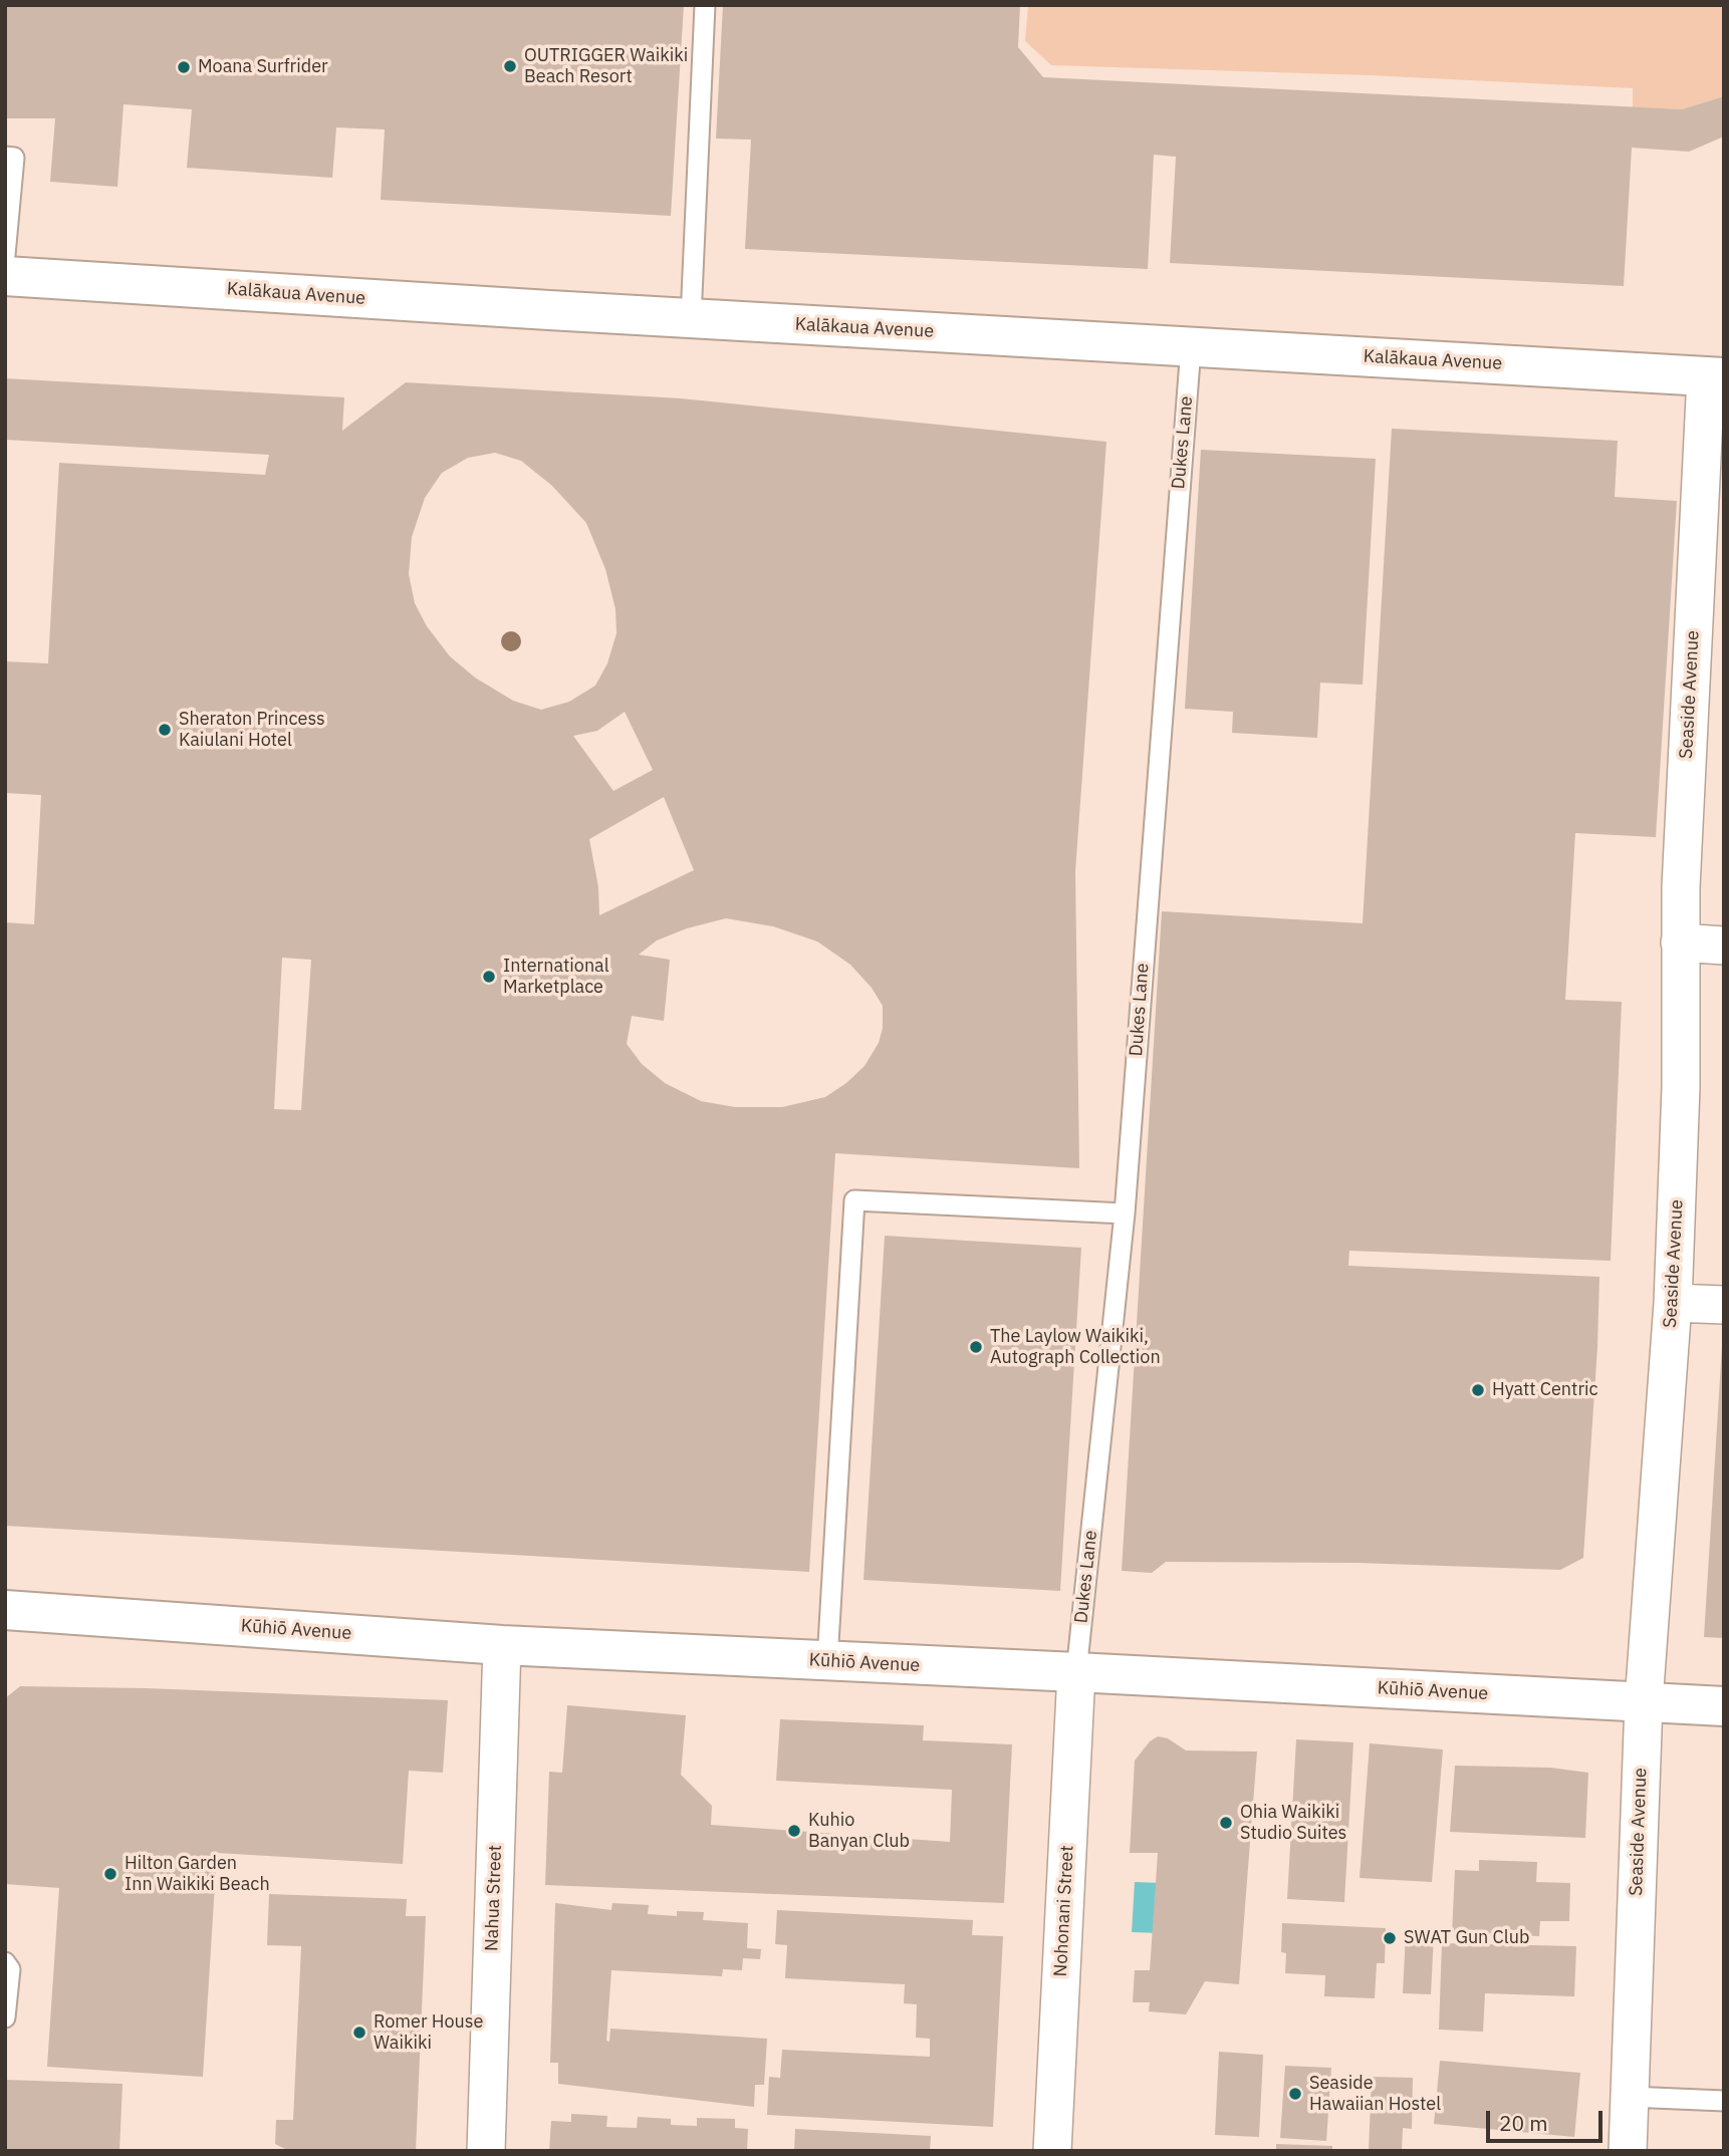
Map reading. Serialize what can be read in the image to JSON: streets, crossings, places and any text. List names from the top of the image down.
{
  "streets": {
    "street": [
      "Kalākaua Avenue",
      "Seaside Avenue",
      "Kūhiō Avenue",
      "Nahua Street",
      "Nohonani Street"
    ],
    "lane": ["Dukes Lane"]
  },
  "crossings": [
    ["Kalākaua Avenue", "Dukes Lane"],
    ["Kalākaua Avenue", "Seaside Avenue"],
    ["Dukes Lane", "Kūhiō Avenue"],
    ["Dukes Lane", "Nohonani Street"],
    ["Seaside Avenue", "Kūhiō Avenue"],
    ["Kūhiō Avenue", "Nahua Street"],
    ["Kūhiō Avenue", "Nohonani Street"]
  ],
  "places": [
    "OUTRIGGER Waikiki Beach Resort",
    "Moana Surfrider",
    "Sheraton Princess Kaiulani Hotel",
    "International Marketplace",
    "The Laylow Waikiki, Autograph Collection",
    "Hyatt Centric",
    "Ohia Waikiki Studio Suites",
    "Kuhio Banyan Club",
    "Hilton Garden Inn Waikiki Beach",
    "SWAT Gun Club",
    "Romer House Waikiki",
    "Seaside Hawaiian Hostel"
  ],
  "scale_bar": "20 m"
}
